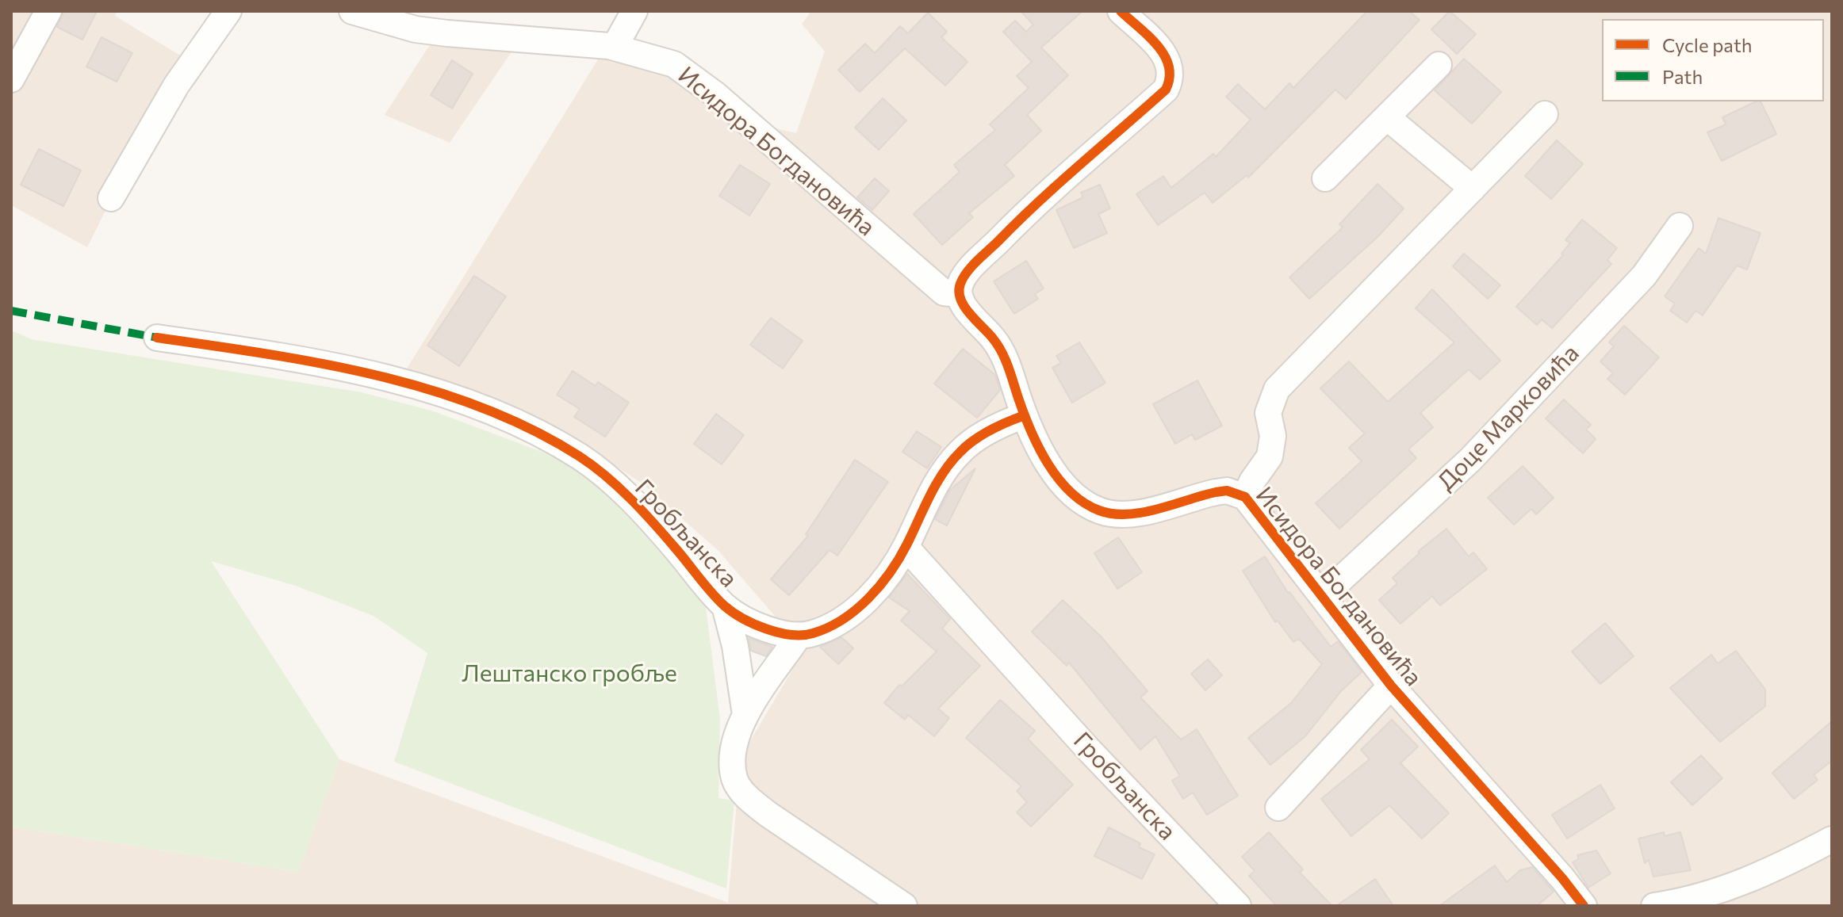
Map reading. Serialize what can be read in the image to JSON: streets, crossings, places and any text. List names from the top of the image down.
{
  "streets": {
    "street": ["Исидора Богдановића", "Доце Марковића", "Гробљанска"]
  },
  "crossings": [
    ["Исидора Богдановића", "Доце Марковића"]
  ],
  "parks": ["Лештанско гробље"],
  "legend": ["Cycle path", "Path"]
}
